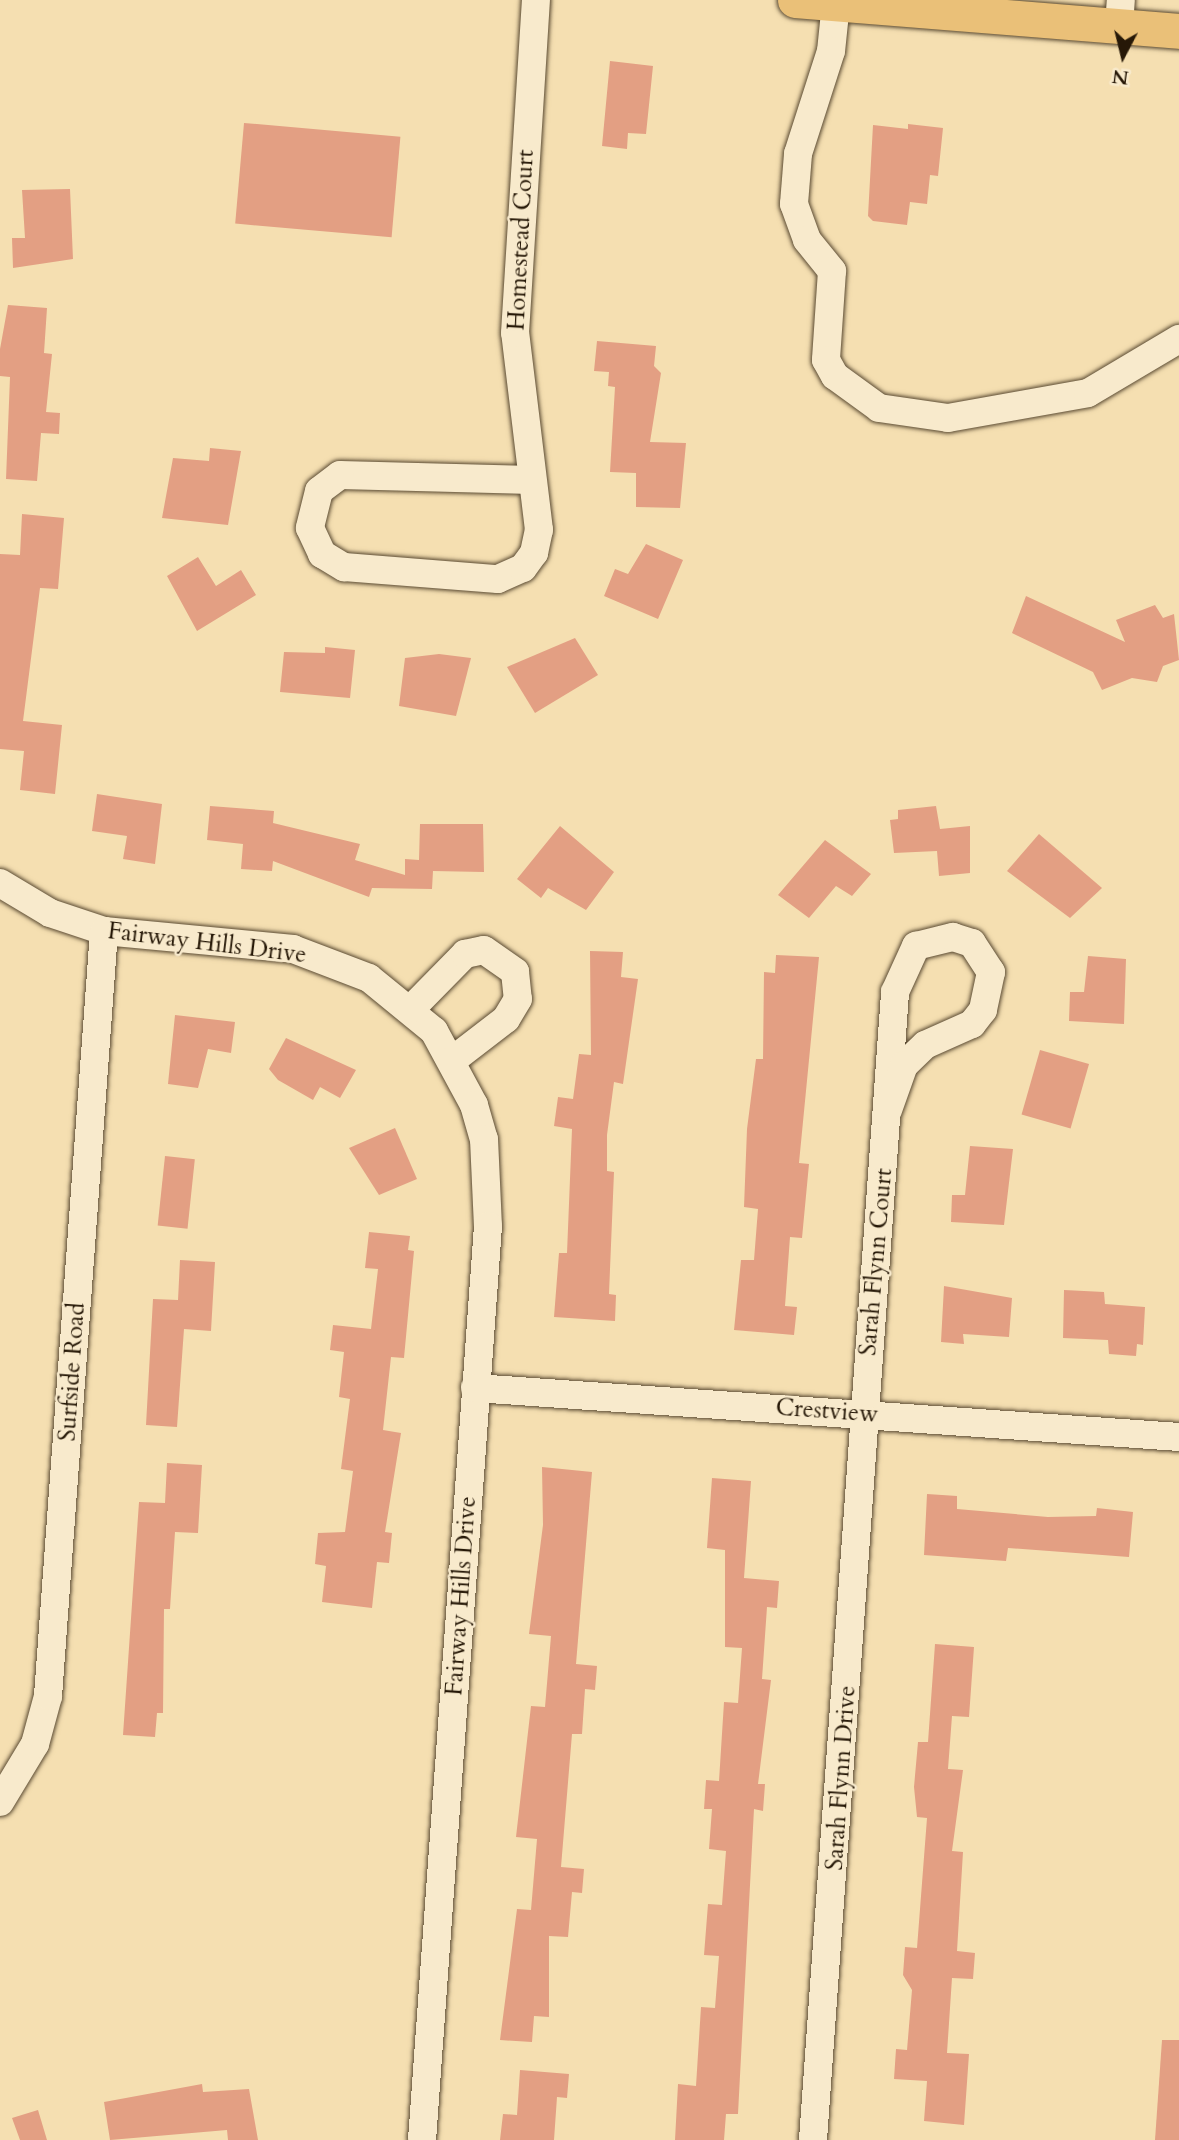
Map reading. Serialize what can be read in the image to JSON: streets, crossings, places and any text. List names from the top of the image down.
{
  "streets": {
    "street": [
      "Homestead Court",
      "Fairway Hills Drive",
      "Sarah Flynn Court",
      "Surfside Road",
      "Crestview",
      "Sarah Flynn Drive"
    ]
  },
  "crossings": [
    ["Fairway Hills Drive", "Surfside Road"],
    ["Fairway Hills Drive", "Crestview"],
    ["Sarah Flynn Court", "Crestview"],
    ["Sarah Flynn Court", "Sarah Flynn Drive"],
    ["Crestview", "Sarah Flynn Drive"]
  ],
  "north": "bottom"
}
